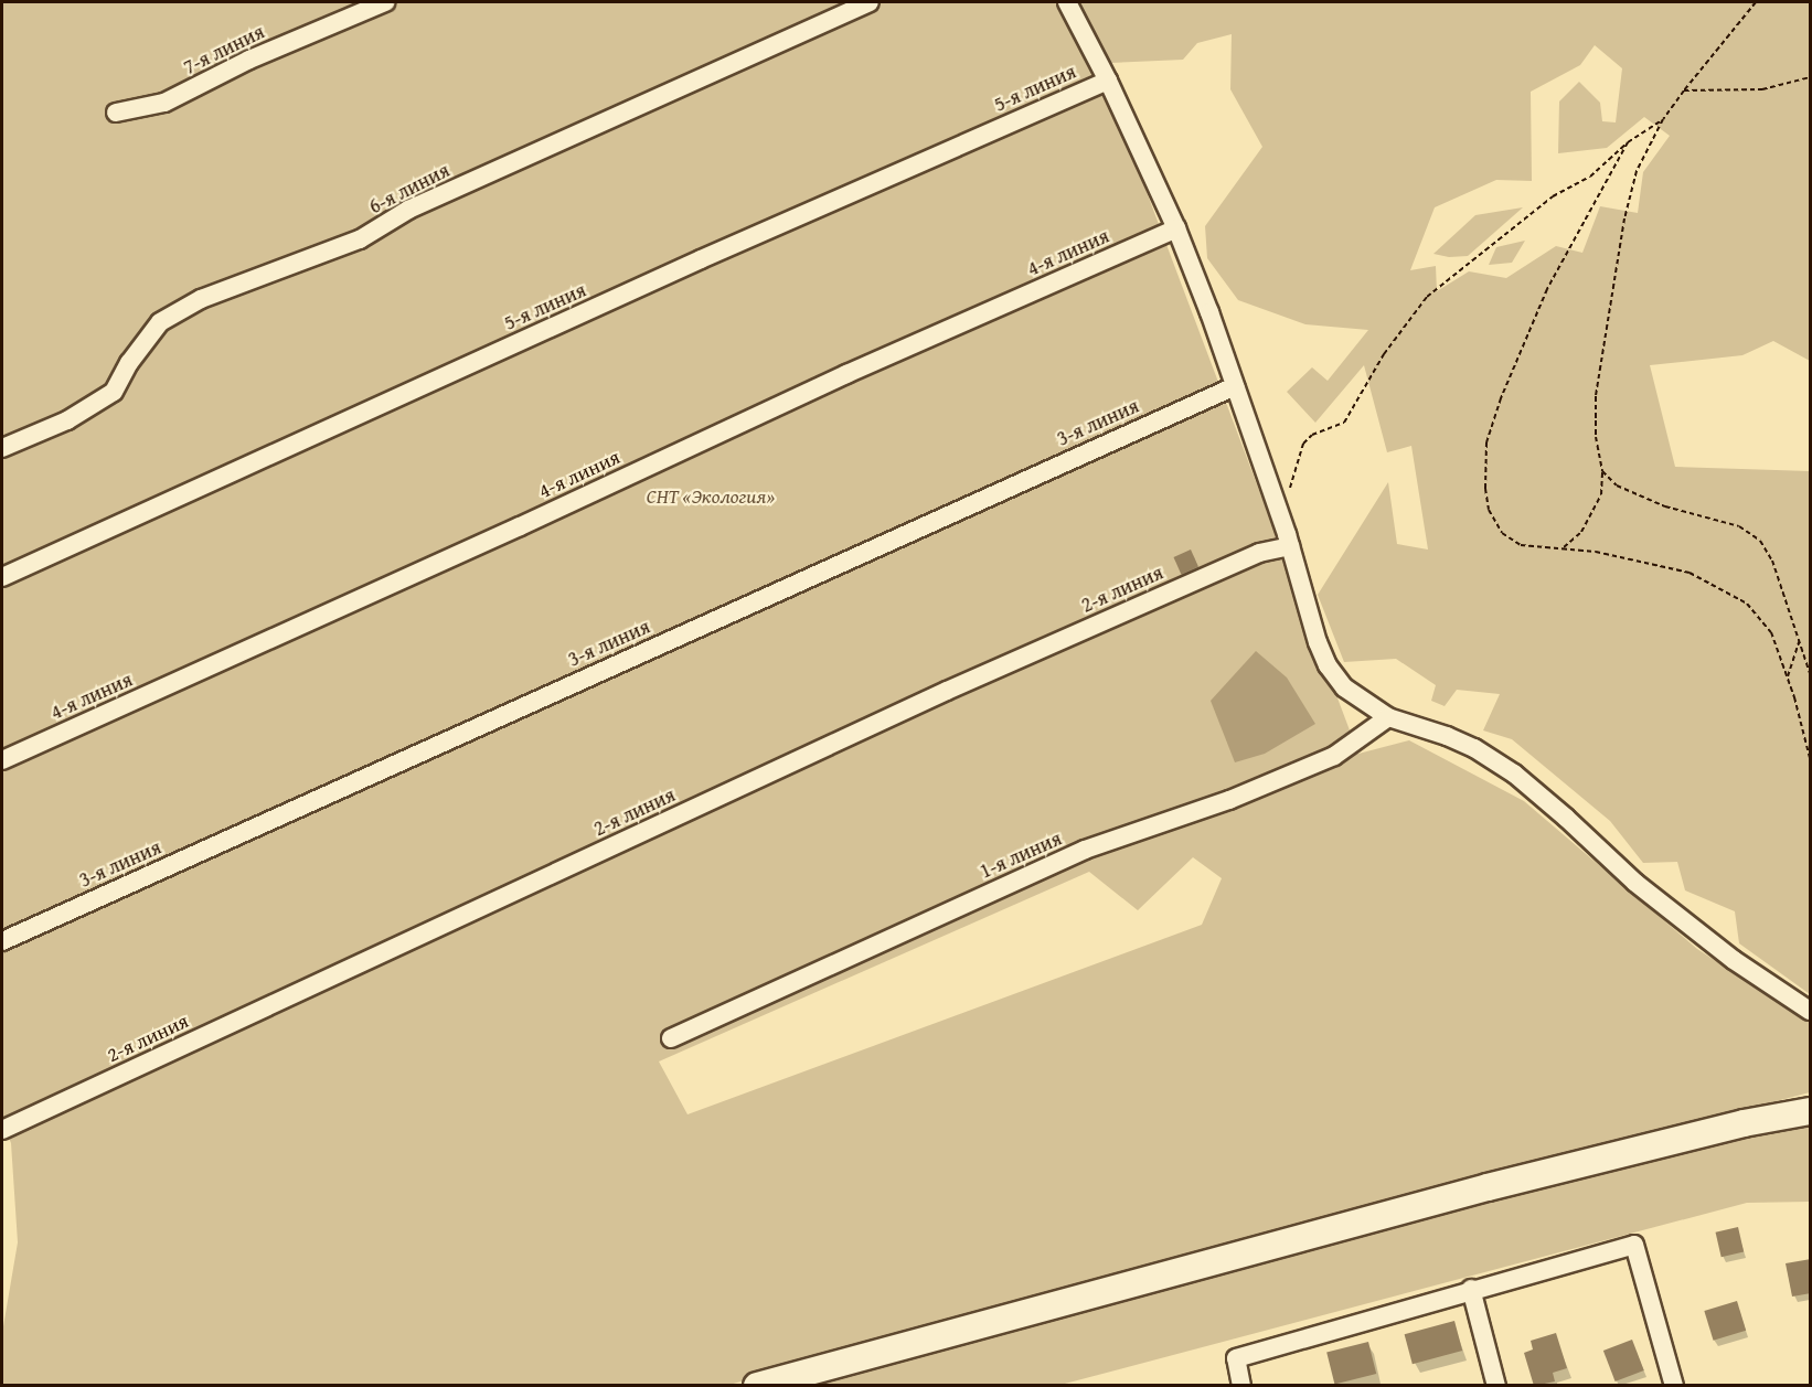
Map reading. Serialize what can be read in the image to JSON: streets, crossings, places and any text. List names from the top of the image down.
{
  "streets": {
    "street": [
      "7-я линия",
      "5-я линия",
      "6-я линия",
      "4-я линия",
      "3-я линия",
      "2-я линия",
      "1-я линия"
    ]
  },
  "parks": ["СНТ «Экология»"]
}
